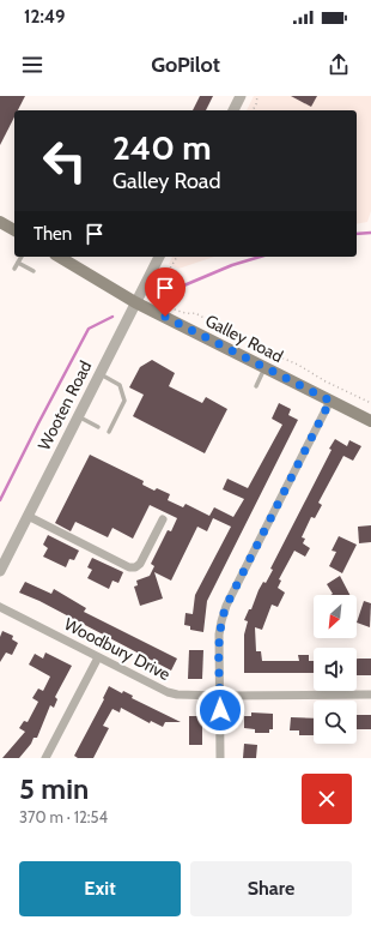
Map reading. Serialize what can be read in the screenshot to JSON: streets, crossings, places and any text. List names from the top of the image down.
{
  "streets": {
    "main road": ["Galley Road"],
    "street": ["Wooten Road", "Woodbury Drive"]
  },
  "crossings": [
    ["Galley Road", "Wooten Road"]
  ],
  "north": "bottom left",
  "page": {
    "status": "12:49",
    "header": "GoPilot",
    "turn": ["240 m", "Galley Road"],
    "then": "Then",
    "heading": ["5 min", "370 m · 12:54"],
    "buttons": ["Exit", "Share"]
  }
}
